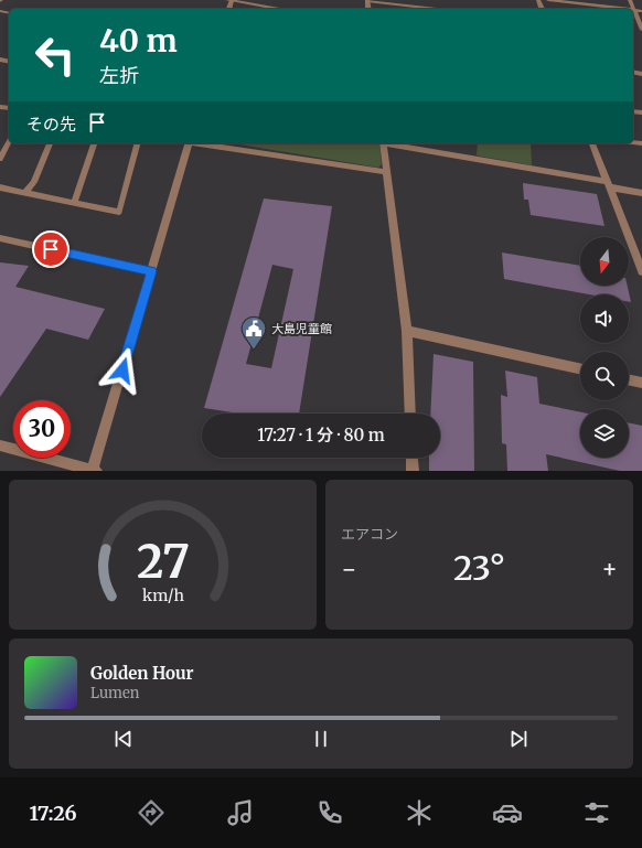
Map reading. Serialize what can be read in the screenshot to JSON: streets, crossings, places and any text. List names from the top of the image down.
{
  "places": {
    "public building": ["大島児童館"]
  },
  "north": "bottom",
  "page": {
    "turn": ["40 m", "左折"],
    "then": "その先",
    "limit": "30",
    "trip": "17:27 · 1 分 · 80 m",
    "tile": "エアコン",
    "heat": ["−", "23°", "+"],
    "song": ["Golden Hour", "Lumen"],
    "tabs": "17:26",
    "gauge": ["27", "km/h"]
  }
}
